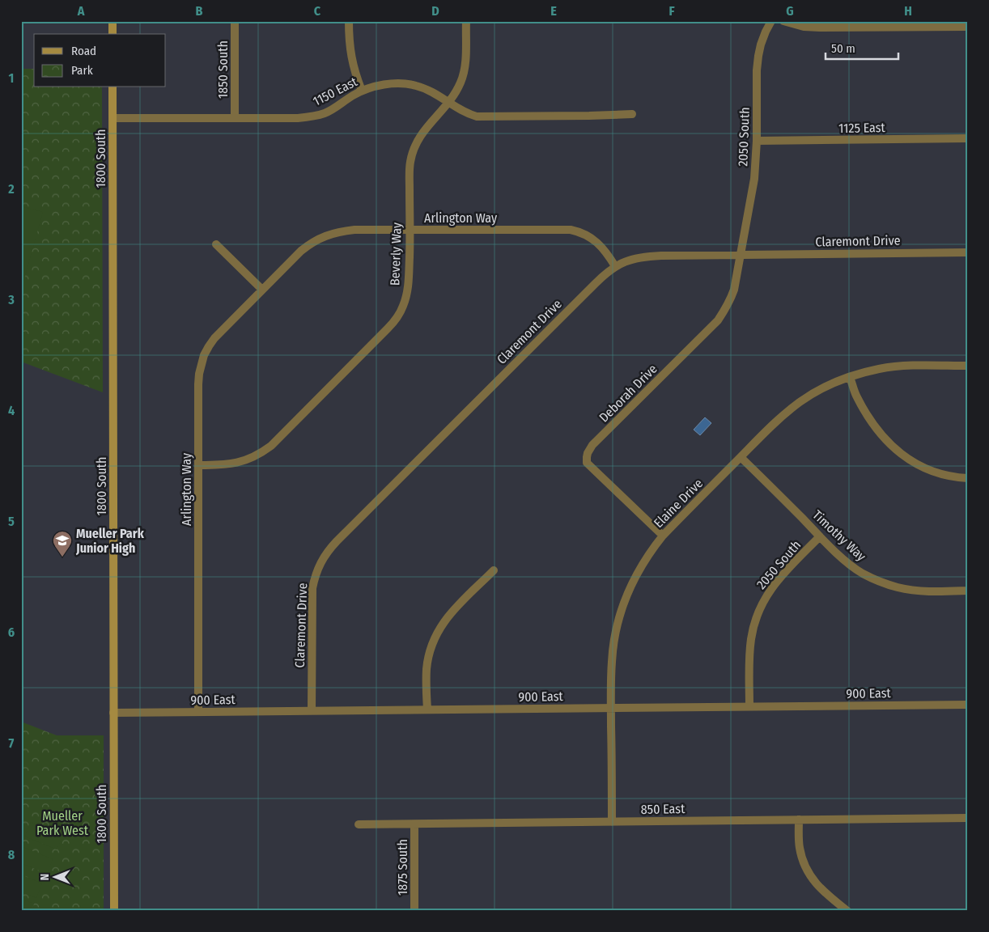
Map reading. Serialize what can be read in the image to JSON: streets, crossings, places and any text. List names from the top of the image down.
{
  "streets": {
    "main road": ["1800 South"],
    "street": [
      "1850 South",
      "1150 East",
      "1125 East",
      "2050 South",
      "Arlington Way",
      "Claremont Drive",
      "Beverly Way",
      "Deborah Drive",
      "Elaine Drive",
      "Timothy Way",
      "900 East",
      "850 East",
      "1875 South"
    ]
  },
  "crossings": [
    ["1850 South", "1150 East"],
    ["1150 East", "1800 South"],
    ["1150 East", "Beverly Way"],
    ["1125 East", "2050 South"],
    ["2050 South", "Claremont Drive"],
    ["2050 South", "Deborah Drive"],
    ["2050 South", "Timothy Way"],
    ["2050 South", "900 East"],
    ["1800 South", "900 East"],
    ["Arlington Way", "Claremont Drive"],
    ["Arlington Way", "Beverly Way"],
    ["Arlington Way", "900 East"],
    ["Claremont Drive", "Deborah Drive"],
    ["Claremont Drive", "900 East"],
    ["Deborah Drive", "Elaine Drive"],
    ["Elaine Drive", "Timothy Way"],
    ["Elaine Drive", "900 East"],
    ["Elaine Drive", "850 East"],
    ["850 East", "1875 South"]
  ],
  "parks": ["Mueller Park West"],
  "places": {
    "school or university": ["Mueller Park Junior High"]
  },
  "legend": ["Road", "Park"],
  "scale_bar": "50 m",
  "north": "left",
  "grid": {
    "columns": [
      "A",
      "B",
      "C",
      "D",
      "E",
      "F",
      "G",
      "H"
    ],
    "rows": [
      "1",
      "2",
      "3",
      "4",
      "5",
      "6",
      "7",
      "8"
    ]
  }
}
